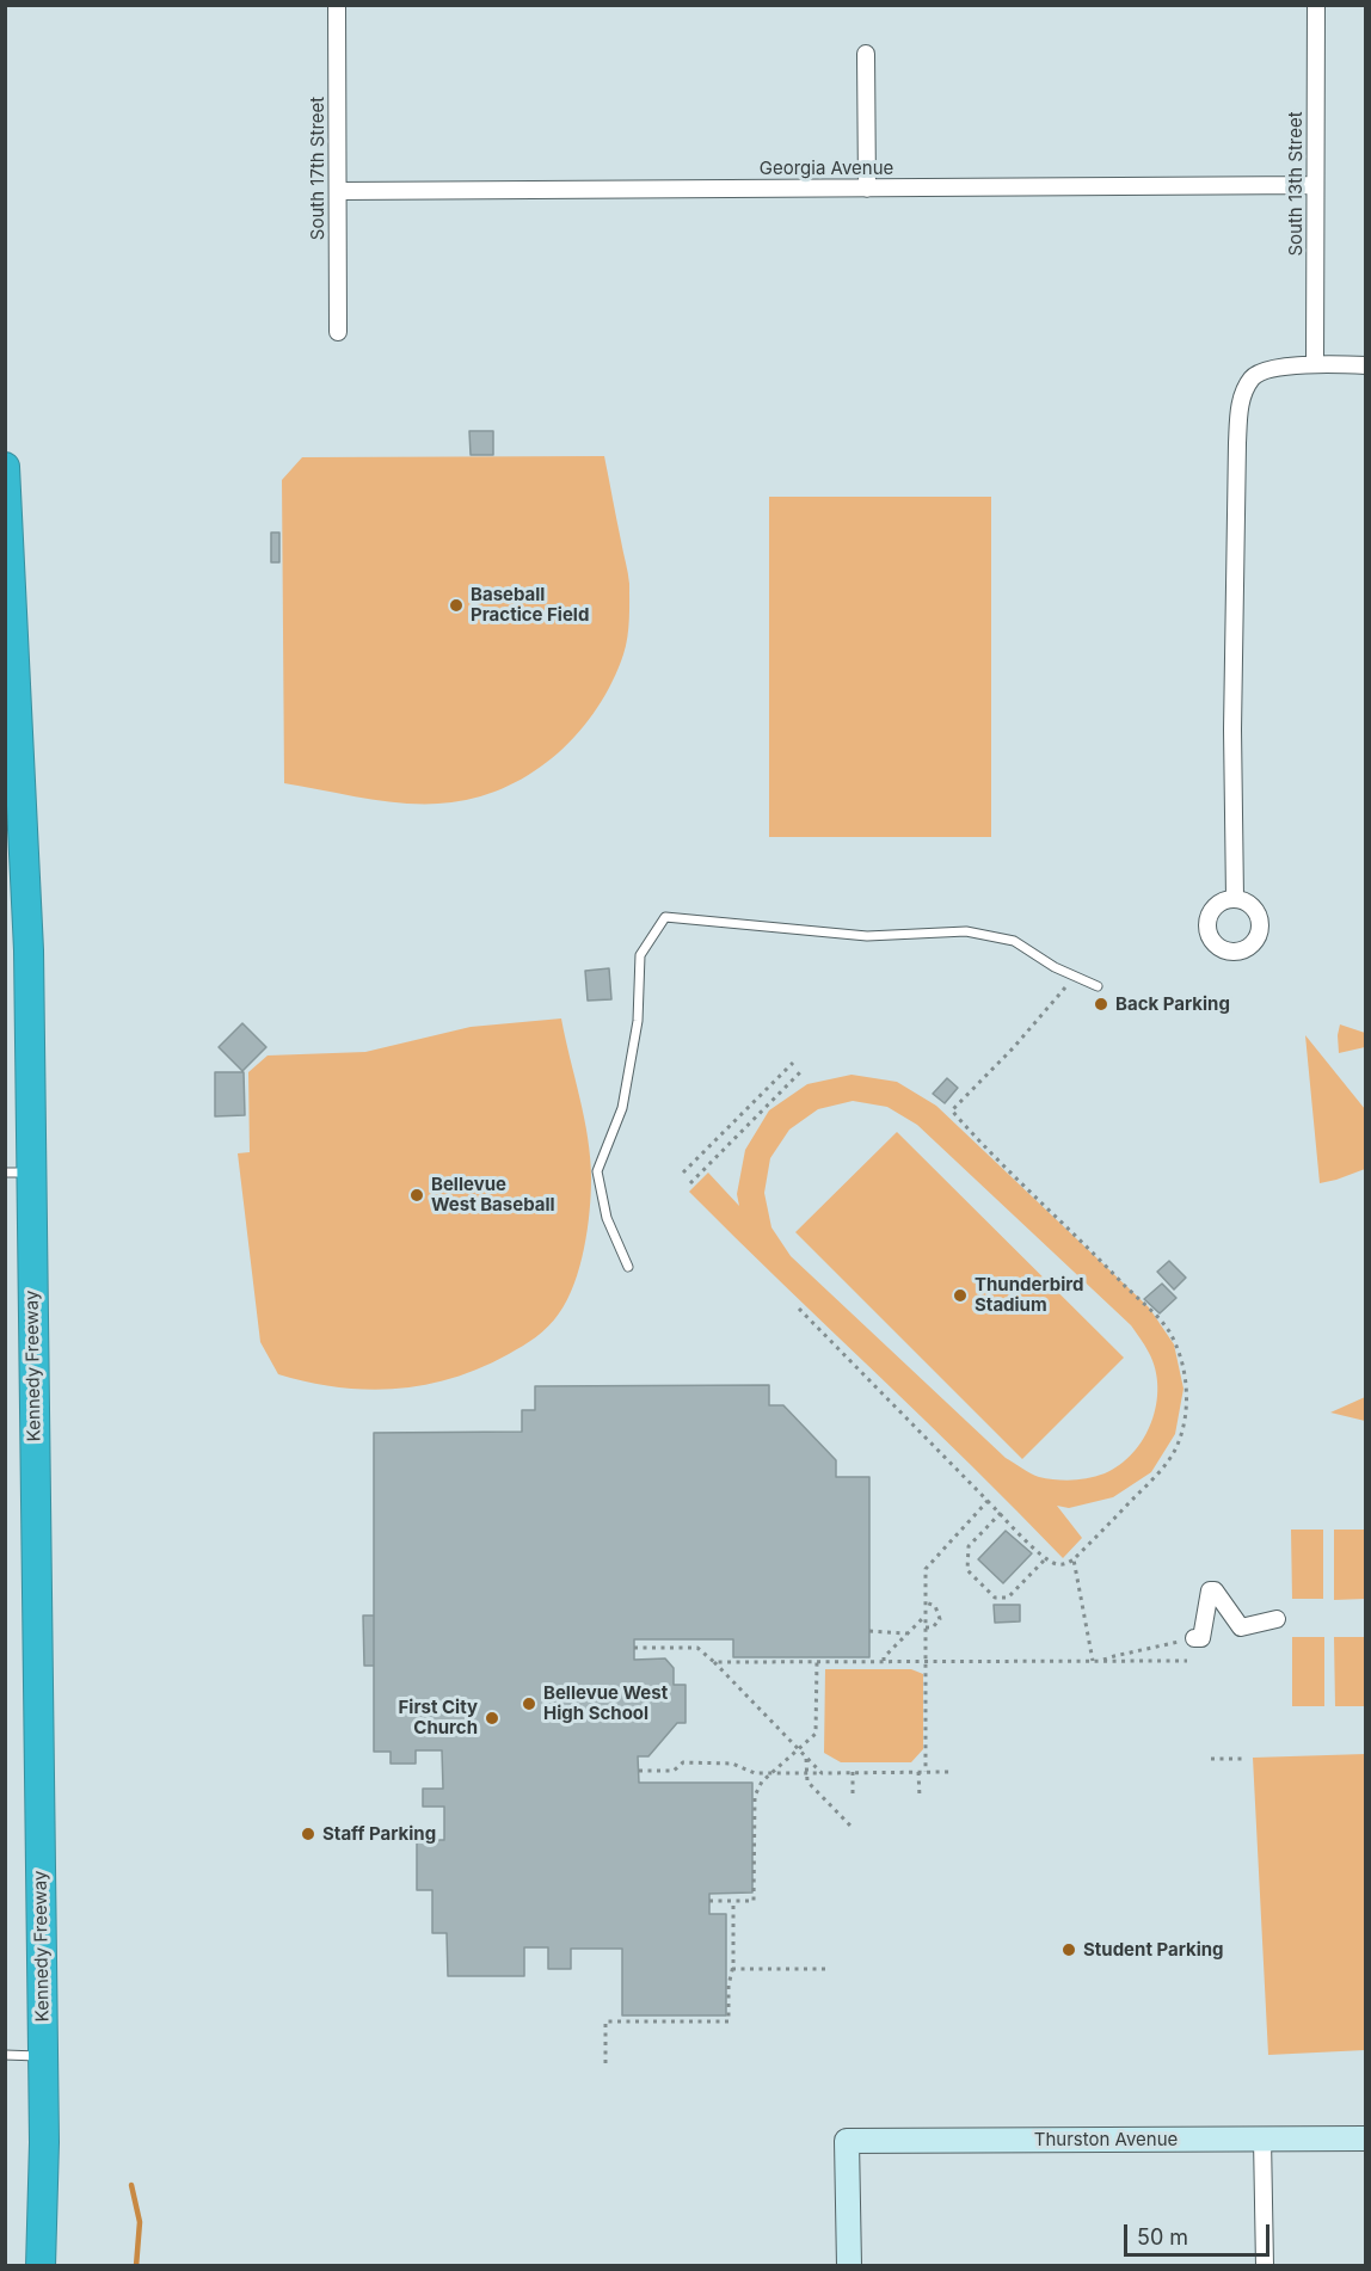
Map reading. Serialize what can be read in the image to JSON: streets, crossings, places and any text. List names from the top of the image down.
{
  "streets": {
    "highway": ["Kennedy Freeway"],
    "street": [
      "South 17th Street",
      "Georgia Avenue",
      "South 13th Street",
      "Thurston Avenue"
    ]
  },
  "crossings": [
    ["South 17th Street", "Georgia Avenue"],
    ["Georgia Avenue", "South 13th Street"]
  ],
  "places": [
    "Baseball Practice Field",
    "Back Parking",
    "Bellevue West Baseball",
    "Thunderbird Stadium",
    "Bellevue West High School",
    "First City Church",
    "Staff Parking",
    "Student Parking"
  ],
  "scale_bar": "50 m"
}
